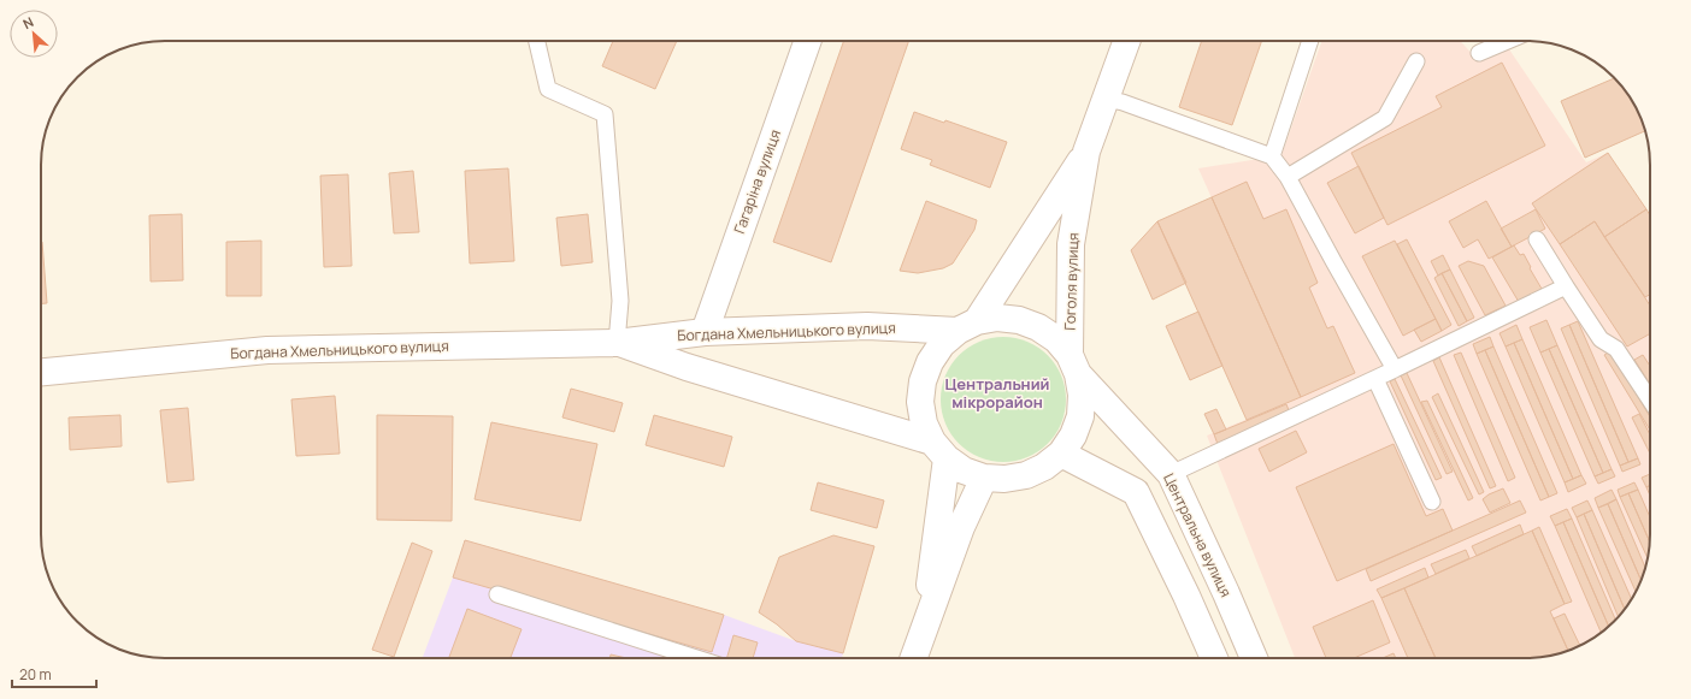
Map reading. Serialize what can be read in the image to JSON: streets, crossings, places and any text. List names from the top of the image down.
{
  "streets": {
    "street": [
      "Гагаріна вулиця",
      "Гоголя вулиця",
      "Богдана Хмельницького вулиця",
      "Центральна вулиця"
    ]
  },
  "crossings": [
    ["Гагаріна вулиця", "Богдана Хмельницького вулиця"],
    ["Гоголя вулиця", "Богдана Хмельницького вулиця"],
    ["Гоголя вулиця", "Центральна вулиця"],
    ["Богдана Хмельницького вулиця", "Центральна вулиця"]
  ],
  "districts": ["Центральний мікрорайон"],
  "scale_bar": "20 m",
  "north": "top left"
}
